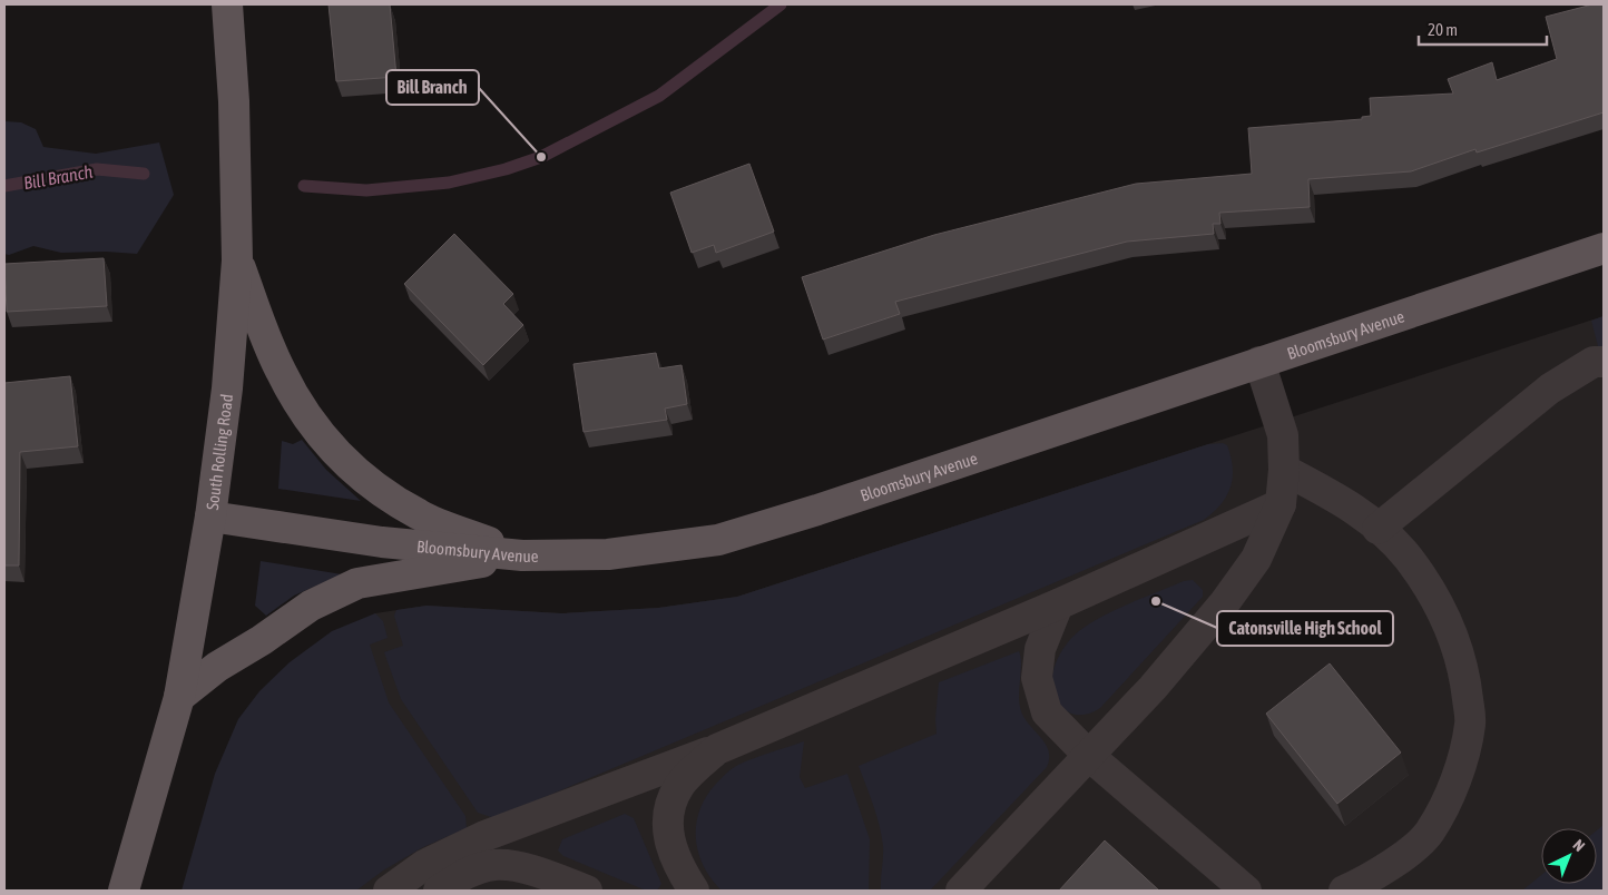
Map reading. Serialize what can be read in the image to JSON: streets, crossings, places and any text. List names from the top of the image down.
{
  "streets": {
    "main road": ["Bloomsbury Avenue", "South Rolling Road"]
  },
  "crossings": [
    ["Bloomsbury Avenue", "South Rolling Road"]
  ],
  "water": ["Bill Branch"],
  "places": ["Bill Branch", "Catonsville High School"],
  "scale_bar": "20 m",
  "north": "top right"
}
